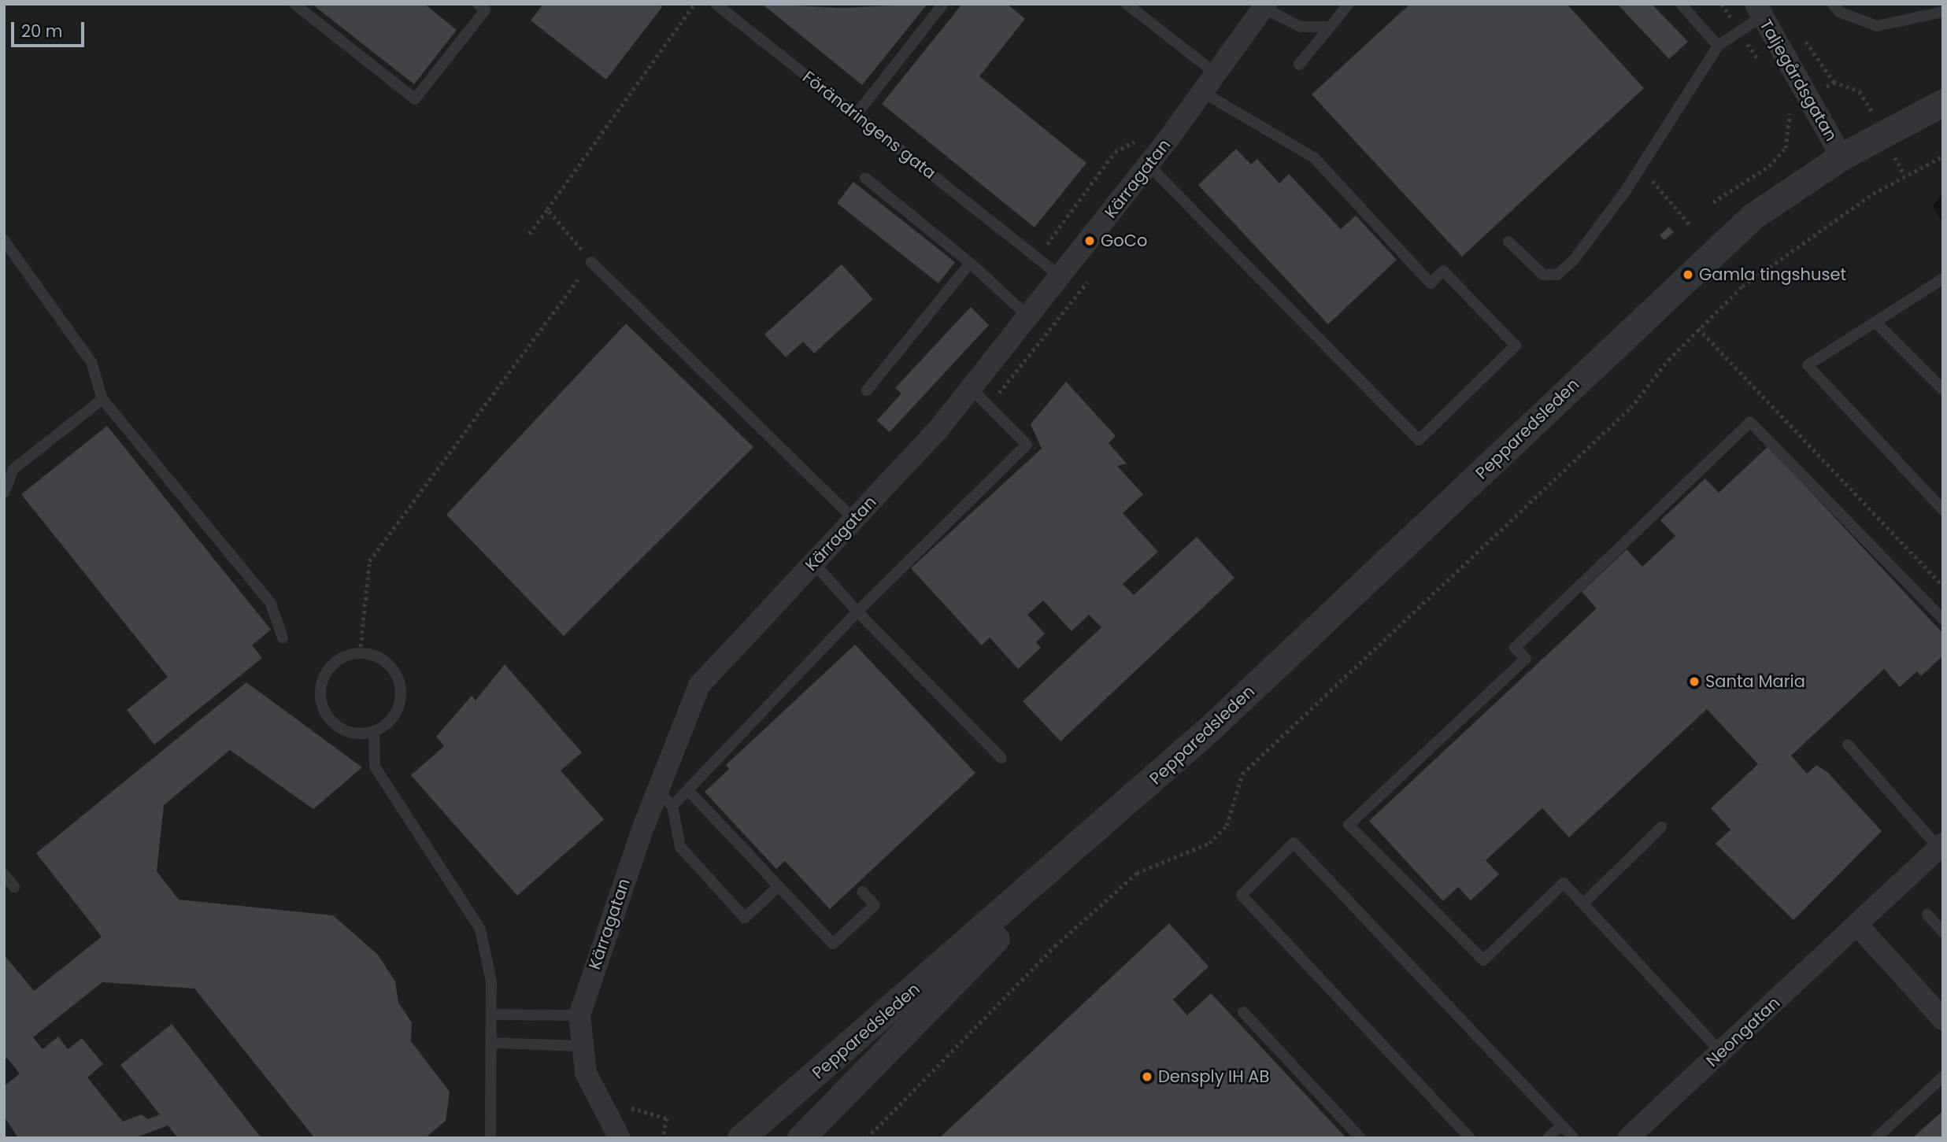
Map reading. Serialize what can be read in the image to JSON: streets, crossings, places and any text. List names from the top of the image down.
{
  "streets": {
    "street": [
      "Taljegårdsgatan",
      "Kärragatan",
      "Pepparedsleden",
      "Neongatan"
    ],
    "lane": ["Förändringens gata"]
  },
  "crossings": [
    ["Taljegårdsgatan", "Pepparedsleden"],
    ["Förändringens gata", "Kärragatan"]
  ],
  "places": [
    "GoCo",
    "Gamla tingshuset",
    "Santa Maria",
    "Densply IH AB"
  ],
  "scale_bar": "20 m"
}
